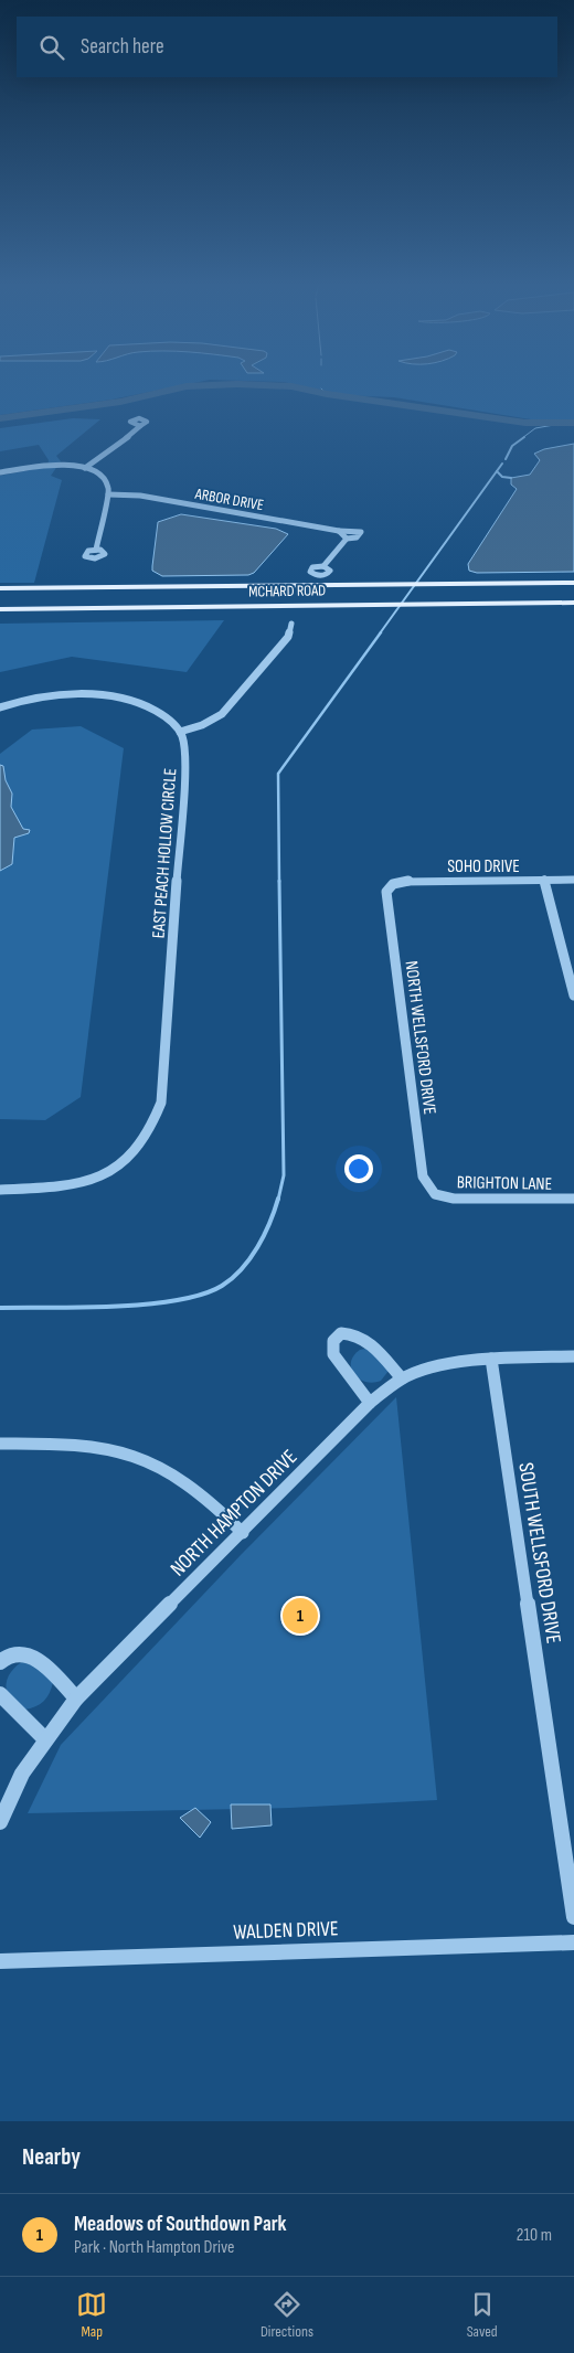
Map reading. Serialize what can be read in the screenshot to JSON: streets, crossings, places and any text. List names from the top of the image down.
{
  "streets": {
    "main road": ["MCHARD ROAD"],
    "street": [
      "ARBOR DRIVE",
      "EAST PEACH HOLLOW CIRCLE",
      "SOHO DRIVE",
      "NORTH WELLSFORD DRIVE",
      "BRIGHTON LANE",
      "NORTH HAMPTON DRIVE",
      "SOUTH WELLSFORD DRIVE",
      "WALDEN DRIVE"
    ]
  },
  "crossings": [
    ["SOHO DRIVE", "NORTH WELLSFORD DRIVE"],
    ["NORTH WELLSFORD DRIVE", "BRIGHTON LANE"],
    ["NORTH HAMPTON DRIVE", "SOUTH WELLSFORD DRIVE"]
  ],
  "page": {
    "search": "Search here",
    "pins": "1",
    "heading": "Nearby",
    "list": [
      {
        "mark": "1",
        "name": "Meadows of Southdown Park",
        "note": "Park · North Hampton Drive",
        "value": "210 m"
      }
    ],
    "nav": ["Map", "Directions", "Saved"]
  }
}
